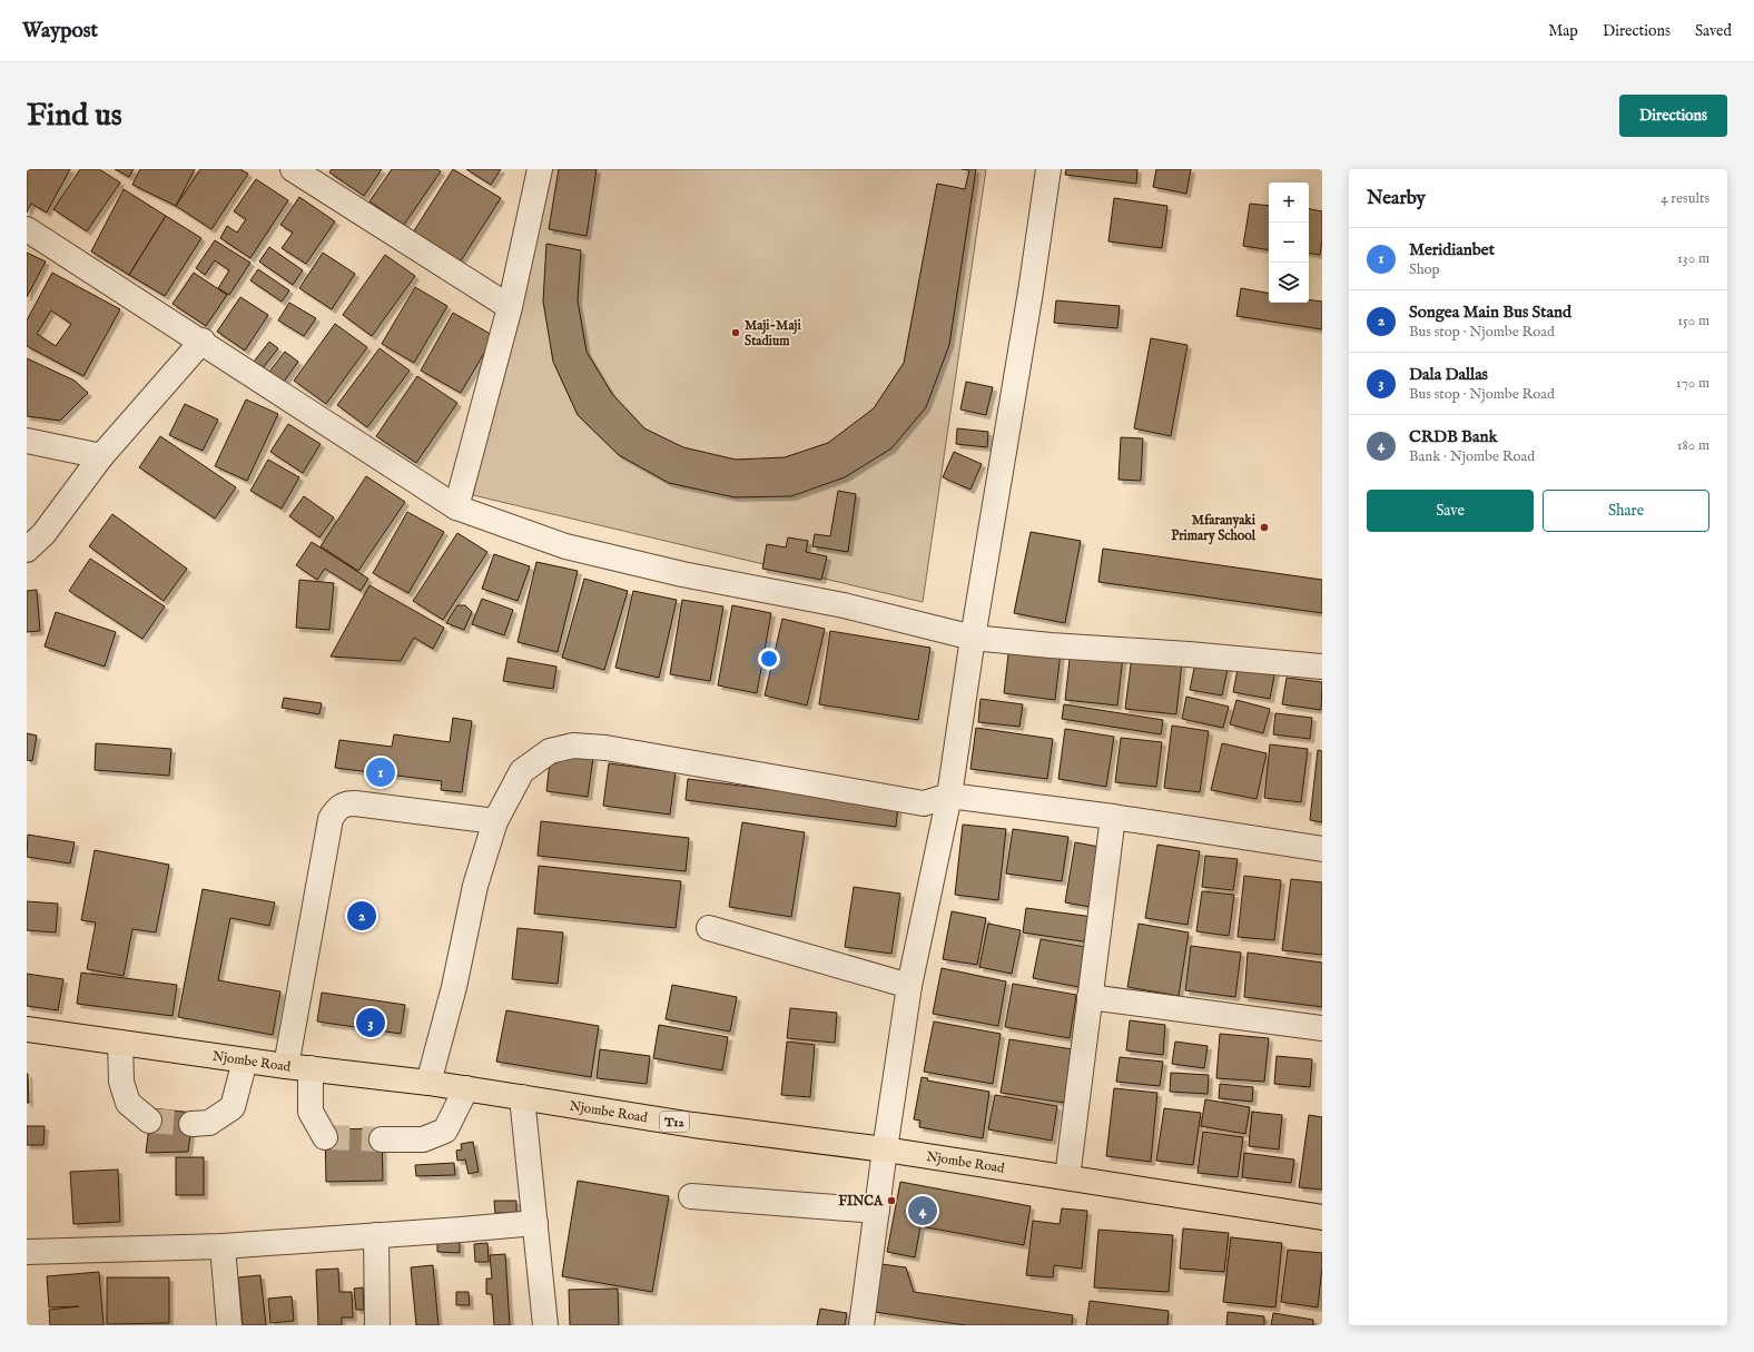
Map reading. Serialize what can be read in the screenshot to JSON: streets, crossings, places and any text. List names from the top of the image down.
{
  "streets": {
    "highway": ["Njombe Road", "T12"]
  },
  "places": ["Maji-Maji Stadium", "Mfaranyaki Primary School", "FINCA"],
  "page": {
    "header": "Waypost",
    "nav": ["Map", "Directions", "Saved"],
    "buttons": [
      "Directions",
      ["Save", "Share"]
    ],
    "title": "Find us",
    "heading": ["Nearby", "4 results"],
    "map_buttons": ["+", "−"],
    "list": [
      {
        "mark": "1",
        "name": "Meridianbet",
        "note": "Shop",
        "value": "130 m"
      },
      {
        "mark": "2",
        "name": "Songea Main Bus Stand",
        "note": "Bus stop · Njombe Road",
        "value": "150 m"
      },
      {
        "mark": "3",
        "name": "Dala Dallas",
        "note": "Bus stop · Njombe Road",
        "value": "170 m"
      },
      {
        "mark": "4",
        "name": "CRDB Bank",
        "note": "Bank · Njombe Road",
        "value": "180 m"
      }
    ],
    "pins": [
      "1",
      "2",
      "3",
      "4"
    ]
  }
}
